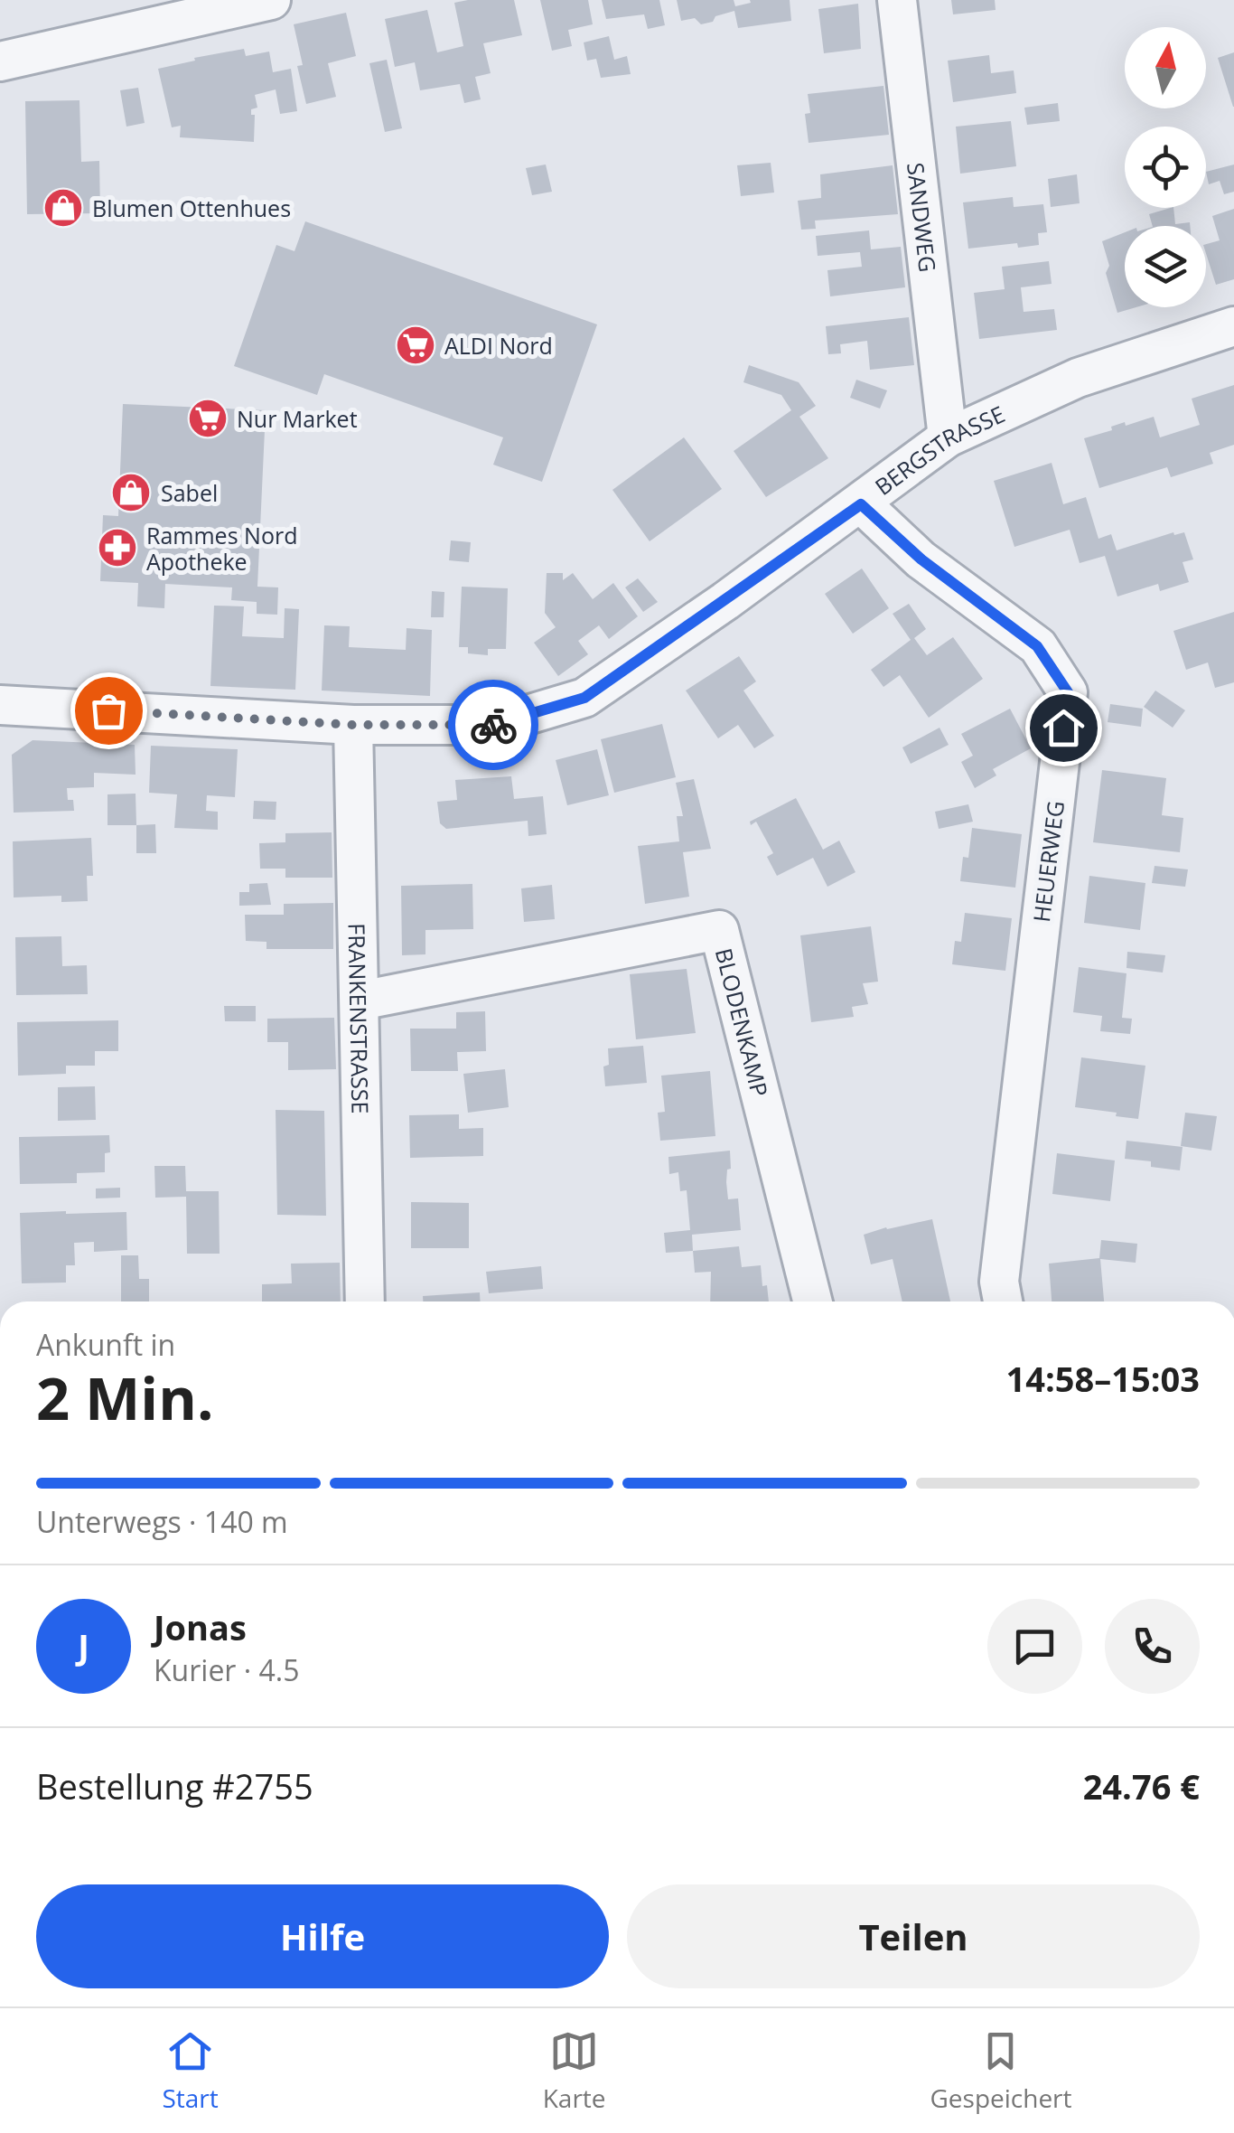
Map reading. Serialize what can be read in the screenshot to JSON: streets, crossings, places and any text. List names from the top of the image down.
{
  "streets": {
    "street": [
      "SANDWEG",
      "BERGSTRASSE",
      "HEUERWEG",
      "FRANKENSTRASSE",
      "BLODENKAMP"
    ]
  },
  "crossings": [
    ["SANDWEG", "BERGSTRASSE"],
    ["BERGSTRASSE", "HEUERWEG"],
    ["BERGSTRASSE", "FRANKENSTRASSE"],
    ["FRANKENSTRASSE", "BLODENKAMP"]
  ],
  "places": {
    "shop": ["Blumen Ottenhues", "Sabel"],
    "supermarket": ["ALDI Nord", "Nur Market"],
    "pharmacy": ["Rammes Nord Apotheke"]
  },
  "north": "top",
  "page": {
    "heading": ["2 Min.", "Ankunft in", "14:58–15:03"],
    "panel": [
      "Jonas",
      "Kurier · 4.5",
      "Bestellung #2755",
      "24.76 €"
    ],
    "bar": "Unterwegs · 140 m",
    "round": "J",
    "buttons": ["Hilfe", "Teilen"],
    "tabs": ["Start", "Karte", "Gespeichert"]
  }
}
